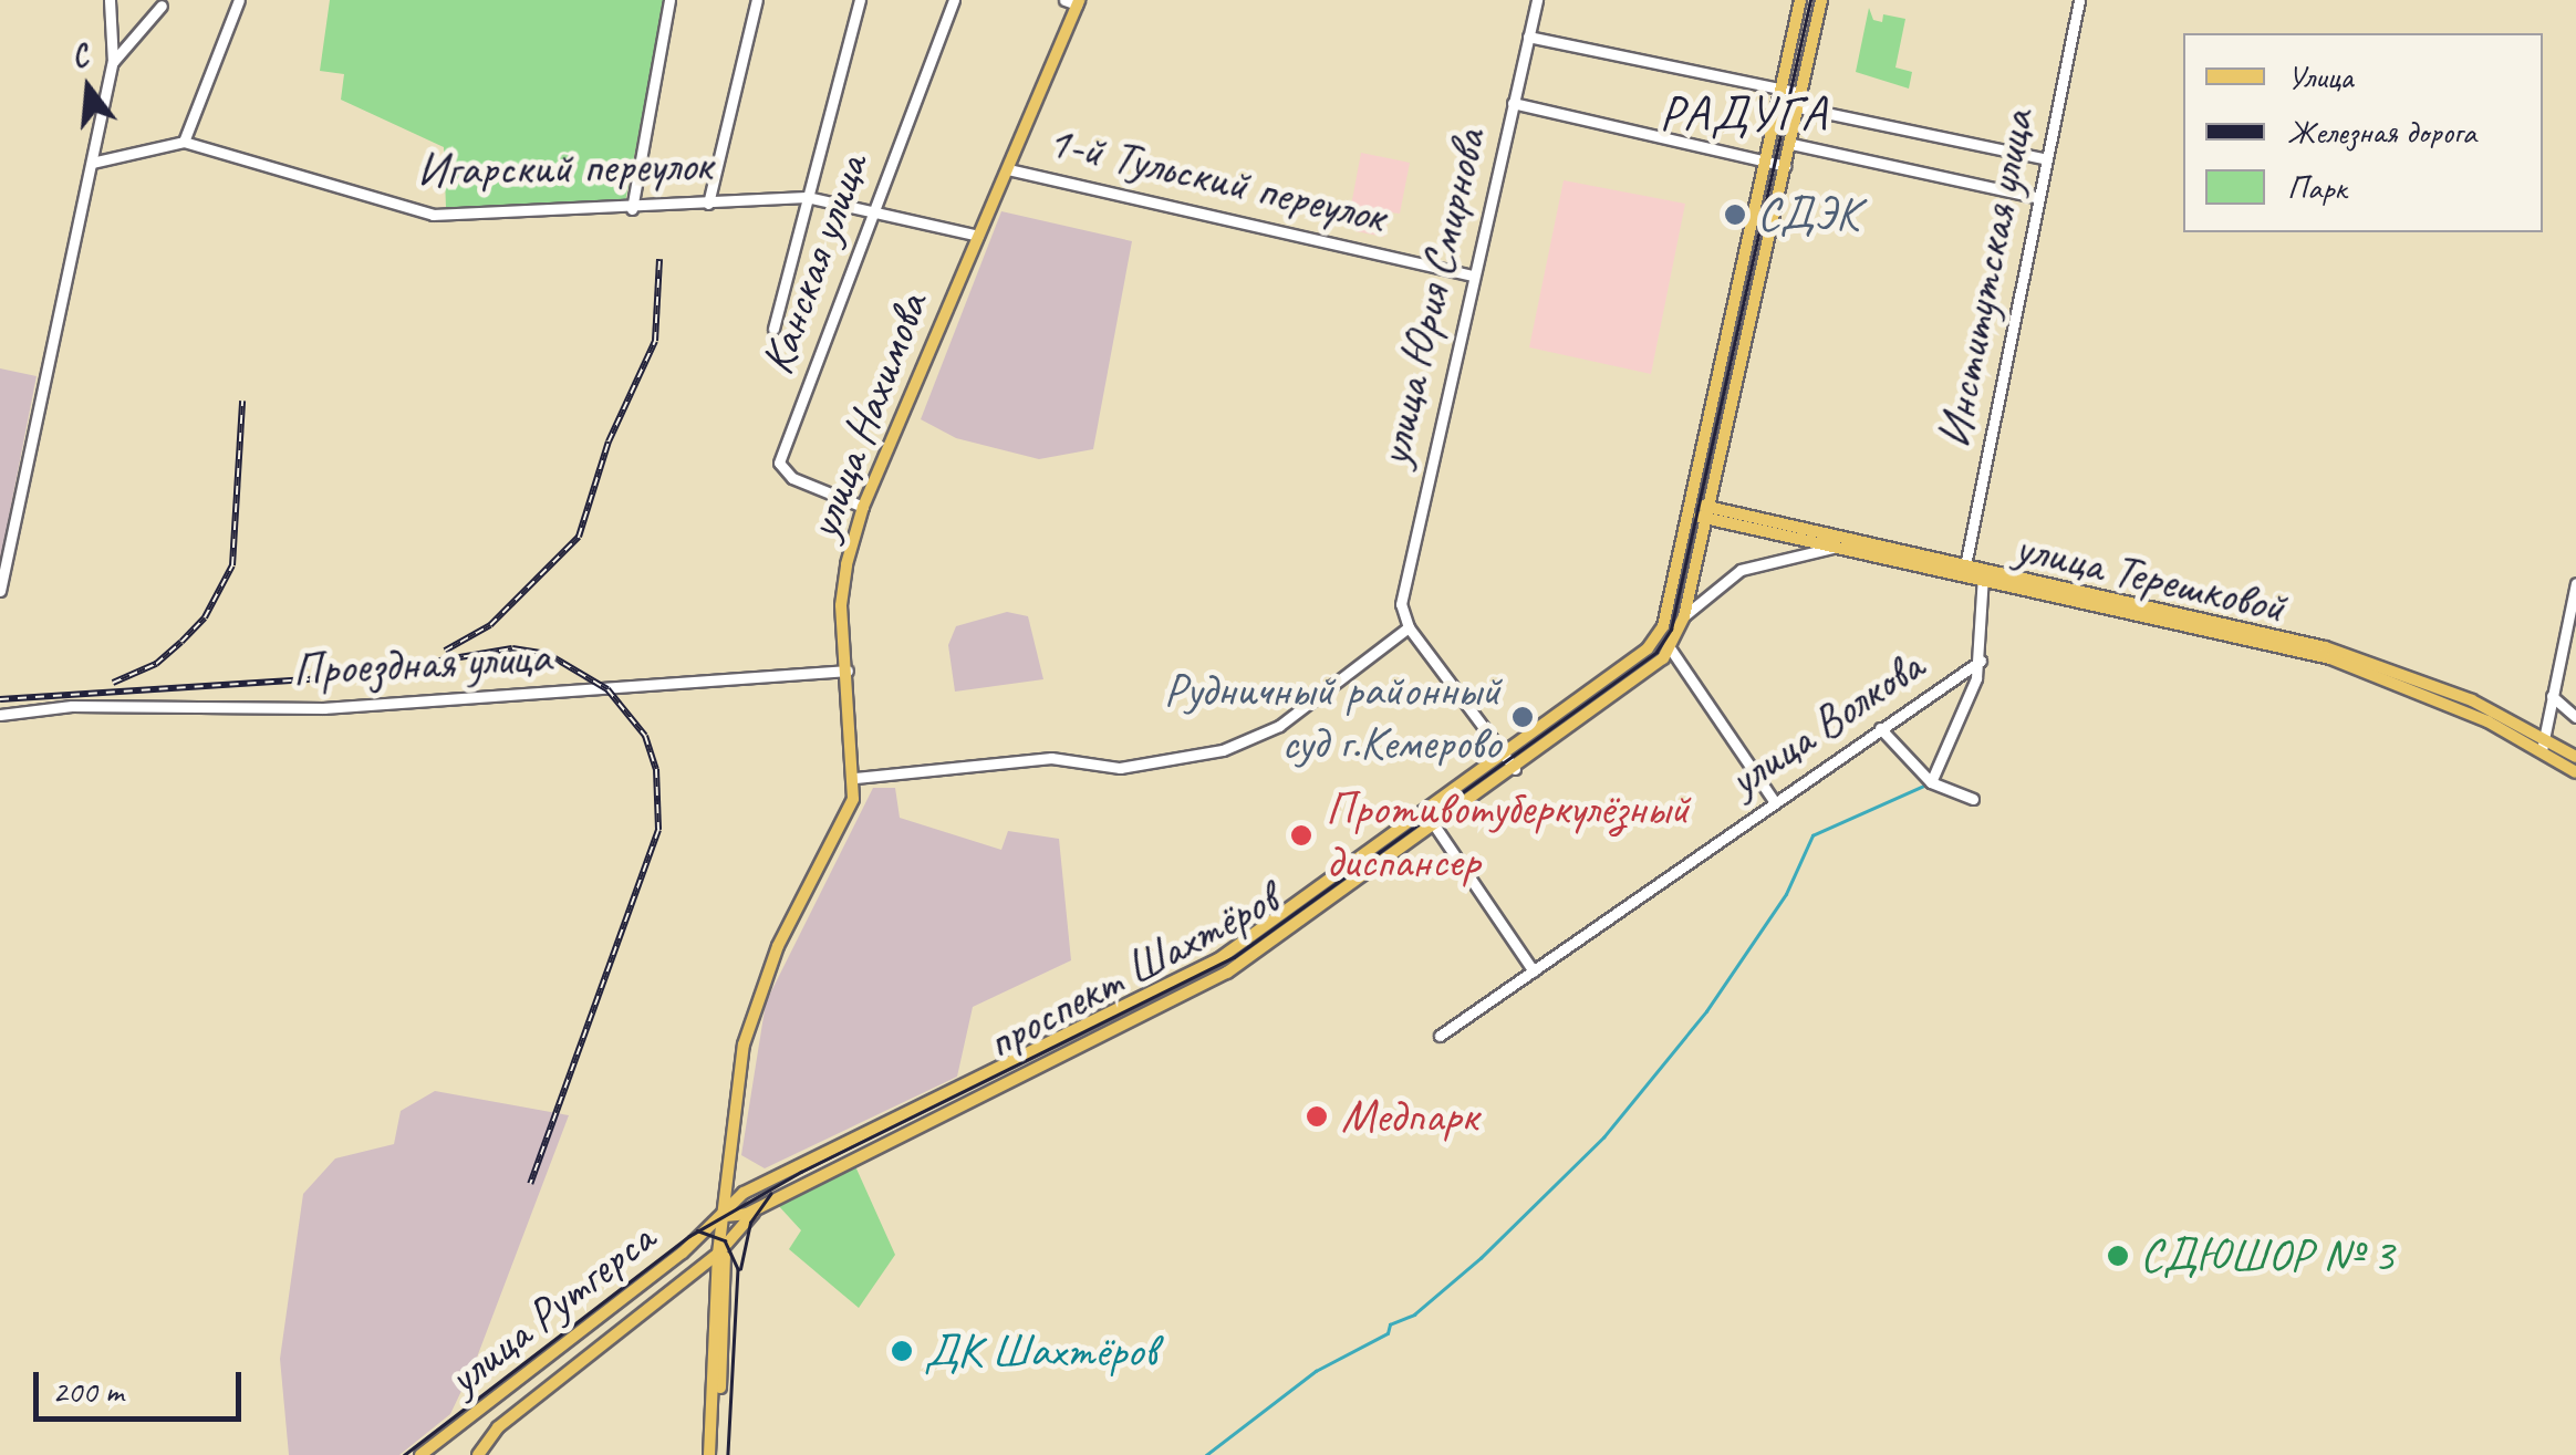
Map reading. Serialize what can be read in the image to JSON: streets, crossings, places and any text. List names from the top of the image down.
{
  "streets": {
    "main road": [
      "улица Нахимова",
      "улица Терешковой",
      "проспект Шахтёров",
      "улица Рутгерса"
    ],
    "street": [
      "Игарский переулок",
      "1-й Тульский переулок",
      "Канская улица",
      "Институтская улица",
      "улица Юрия Смирнова",
      "Проездная улица",
      "улица Волкова"
    ]
  },
  "crossings": [
    ["Игарский переулок", "Канская улица"],
    ["Игарский переулок", "улица Нахимова"],
    ["1-й Тульский переулок", "улица Юрия Смирнова"],
    ["1-й Тульский переулок", "улица Нахимова"],
    ["Канская улица", "улица Нахимова"],
    ["Институтская улица", "улица Терешковой"],
    ["улица Нахимова", "Проездная улица"],
    ["улица Нахимова", "проспект Шахтёров"],
    ["улица Нахимова", "улица Рутгерса"],
    ["улица Терешковой", "улица Волкова"],
    ["улица Терешковой", "проспект Шахтёров"],
    ["проспект Шахтёров", "улица Рутгерса"]
  ],
  "districts": ["РАДУГА"],
  "places": [
    "СДЭК",
    "Рудничный районный суд г.Кемерово",
    "Противотуберкулёзный диспансер",
    "Медпарк",
    "СДЮШОР № 3",
    "ДК Шахтёров"
  ],
  "legend": ["Улица", "Железная дорога", "Парк"],
  "scale_bar": "200 m",
  "north": "top"
}
